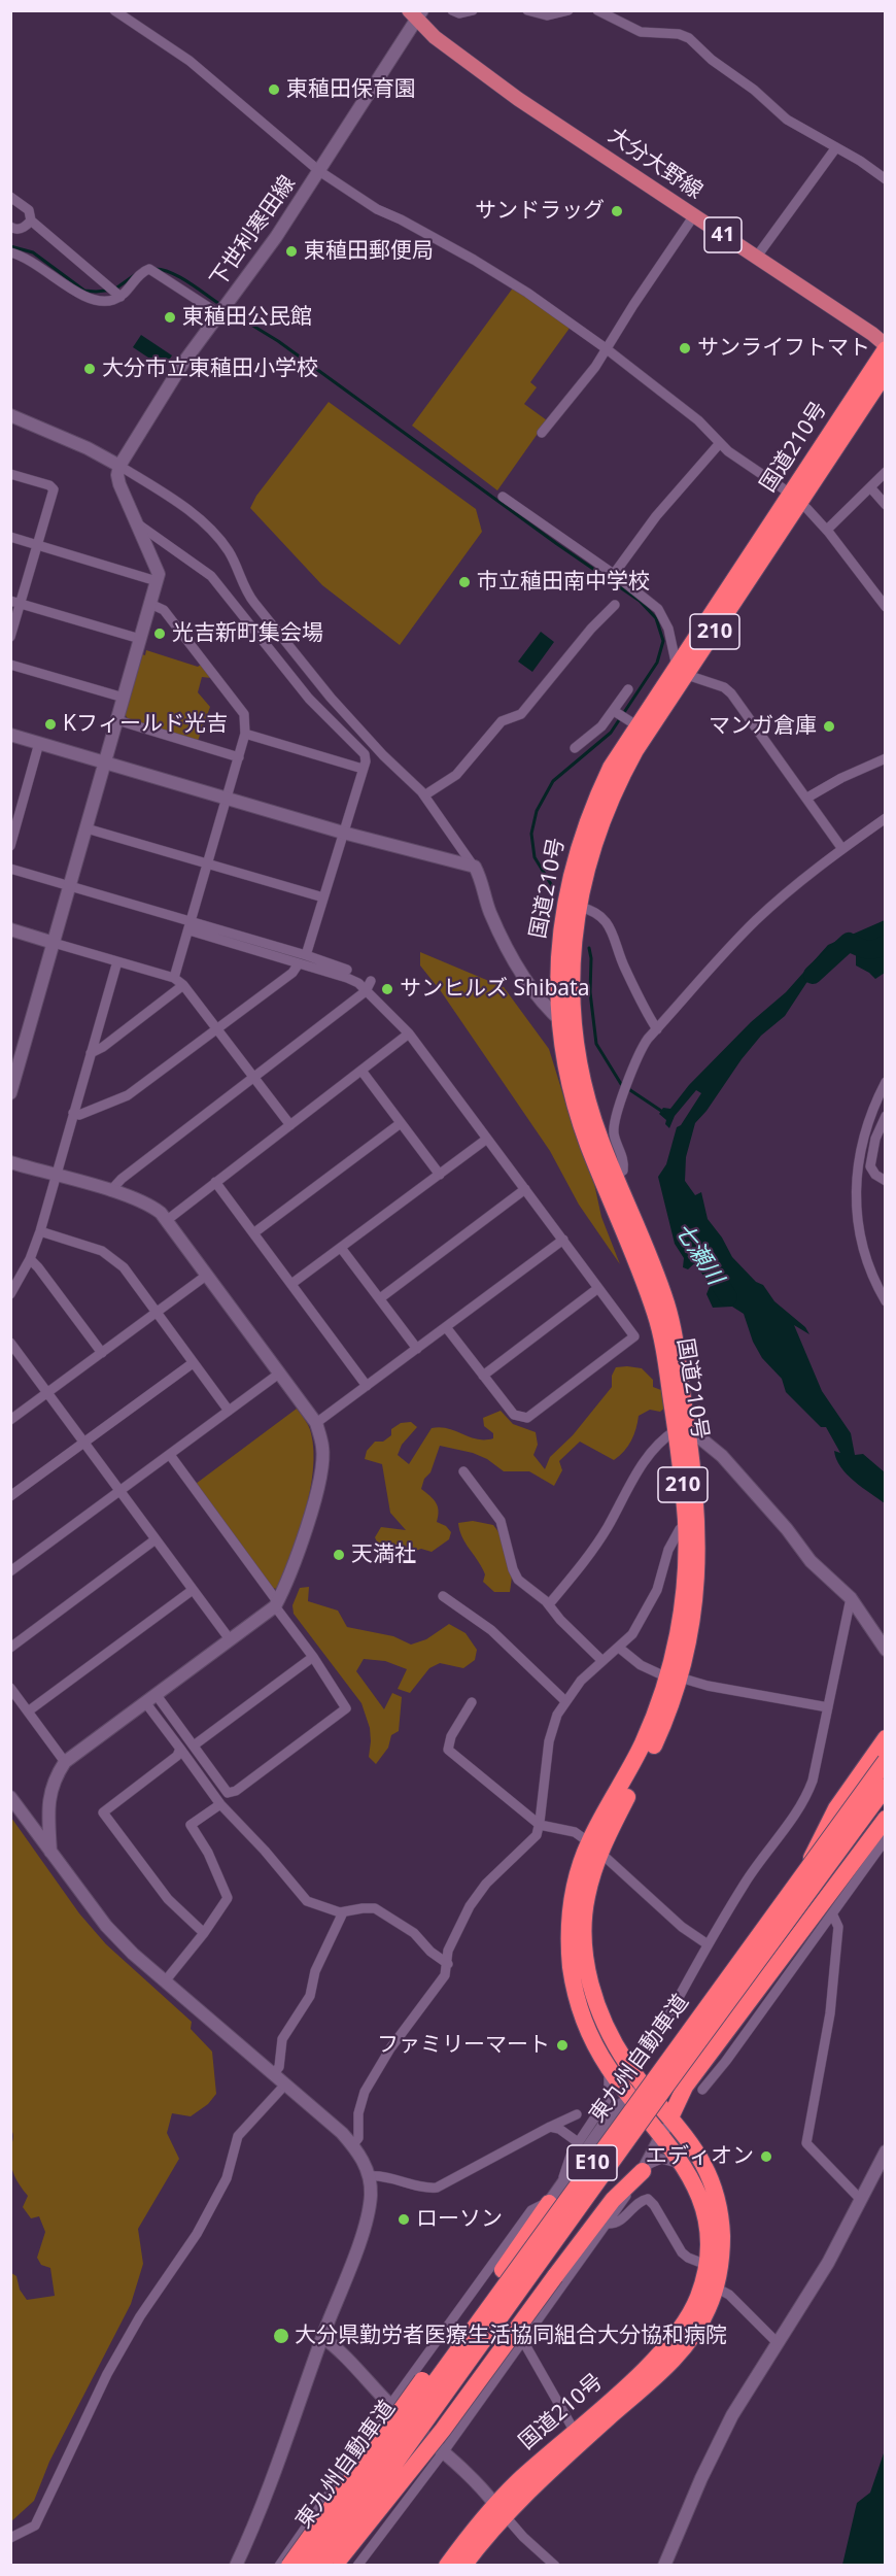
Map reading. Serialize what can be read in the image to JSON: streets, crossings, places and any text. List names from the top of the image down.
{
  "streets": {
    "highway": [
      "国道210号",
      "210",
      "東九州自動車道",
      "E10"
    ],
    "main road": ["大分大野線", "41"],
    "street": ["下世利寒田線"]
  },
  "crossings": [
    ["大分大野線", "下世利寒田線"],
    ["大分大野線", "国道210号"]
  ],
  "water": ["七瀬川"],
  "places": [
    "東稙田保育園",
    "サンドラッグ",
    "東稙田郵便局",
    "東稙田公民館",
    "サンライフトマト",
    "大分市立東稙田小学校",
    "市立稙田南中学校",
    "光吉新町集会場",
    "Kフィールド光吉",
    "マンガ倉庫",
    "サンヒルズ Shibata",
    "天満社",
    "ファミリーマート",
    "エディオン",
    "ローソン",
    "大分県勤労者医療生活協同組合大分協和病院"
  ]
}
